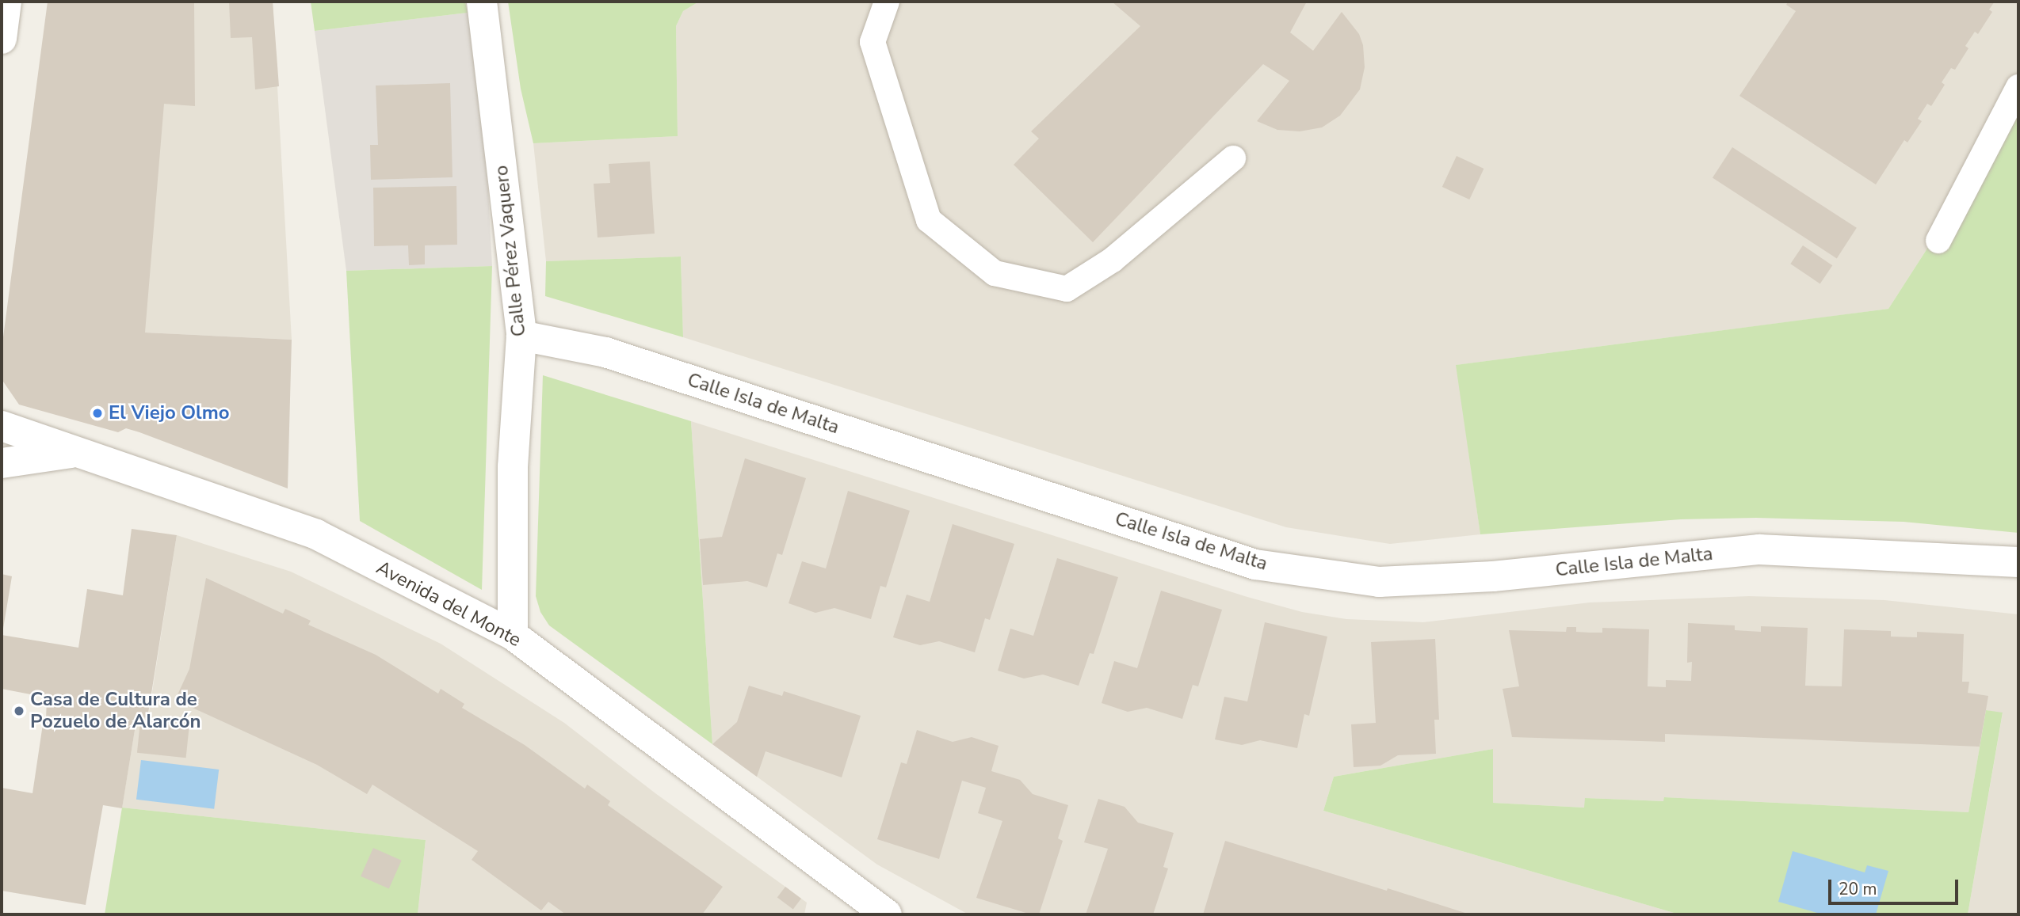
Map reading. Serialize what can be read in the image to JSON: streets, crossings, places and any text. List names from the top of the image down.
{
  "streets": {
    "street": ["Calle Pérez Vaquero", "Calle Isla de Malta", "Avenida del Monte"]
  },
  "crossings": [
    ["Calle Pérez Vaquero", "Calle Isla de Malta"],
    ["Calle Pérez Vaquero", "Avenida del Monte"]
  ],
  "places": ["El Viejo Olmo", "Casa de Cultura de Pozuelo de Alarcón"],
  "scale_bar": "20 m"
}
